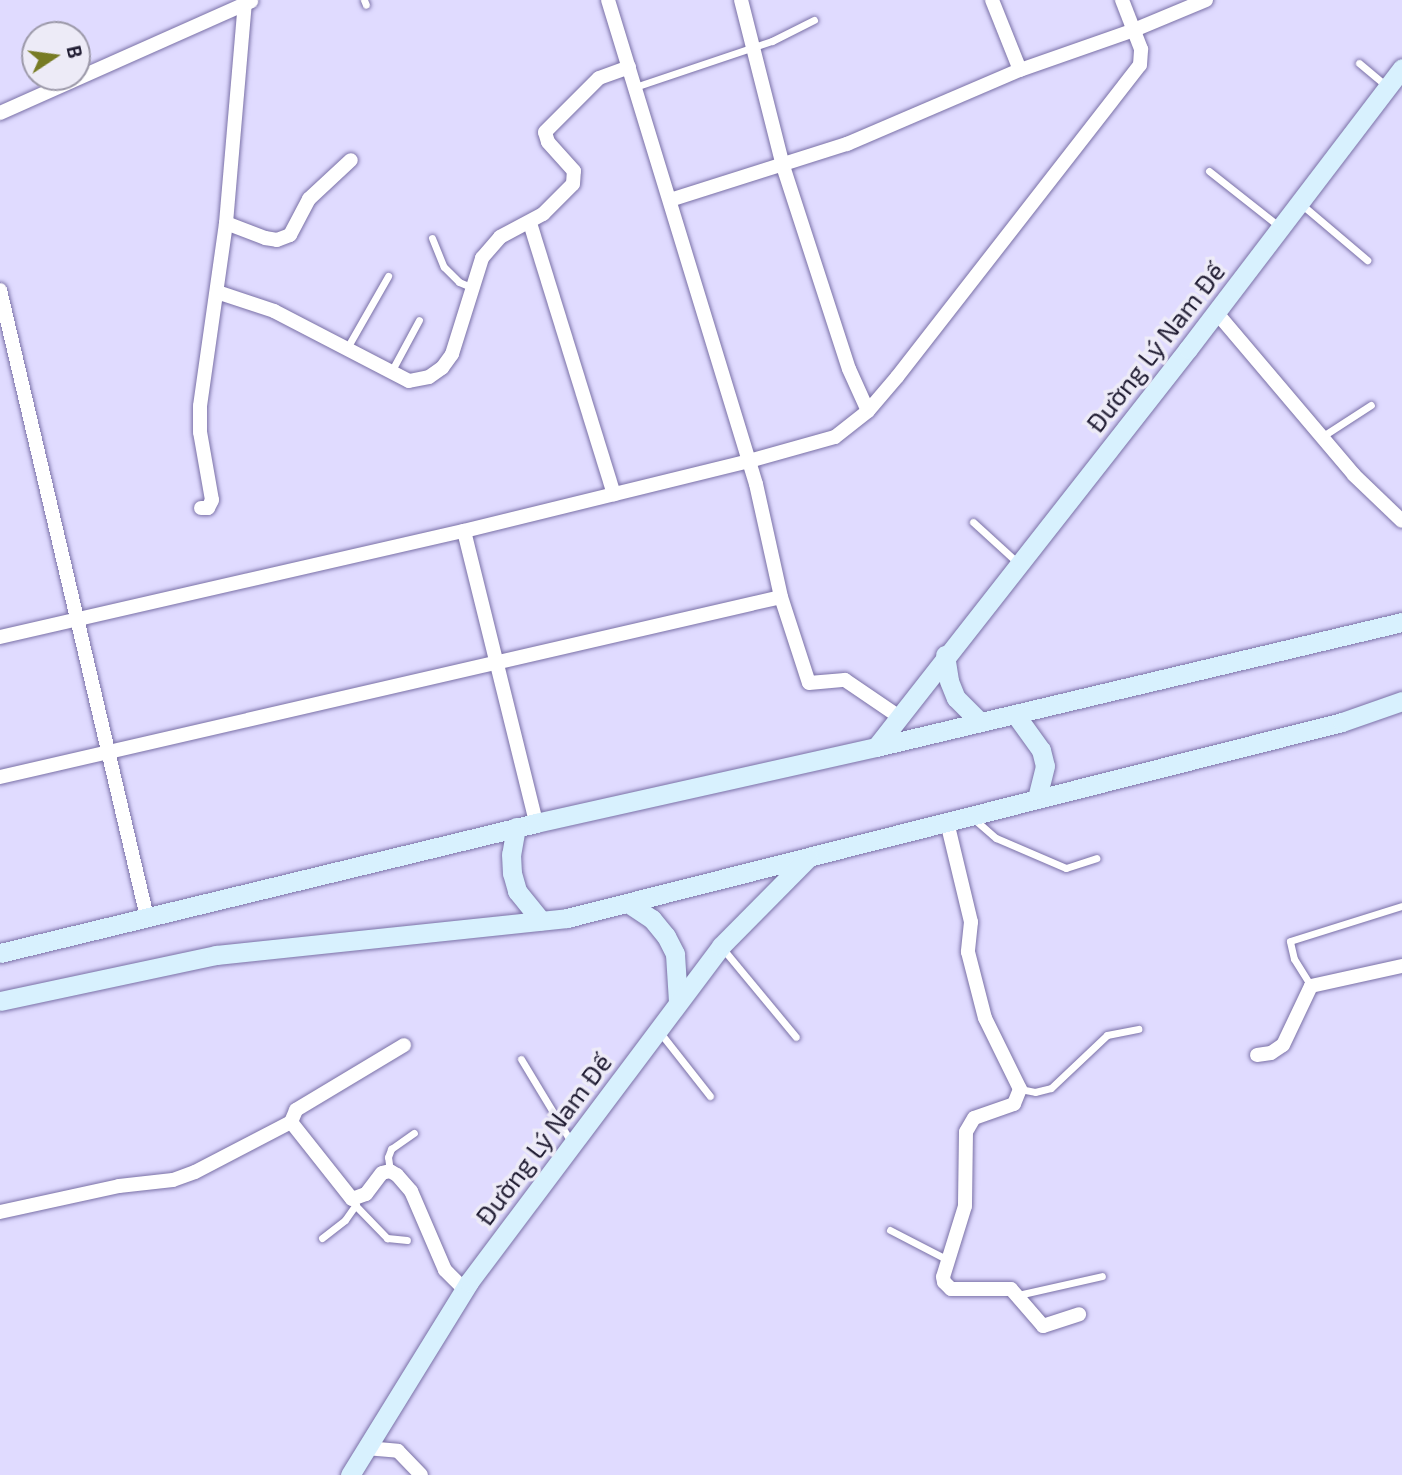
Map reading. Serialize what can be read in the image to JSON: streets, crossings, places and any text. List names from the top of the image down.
{
  "streets": {
    "street": ["Đường Lý Nam Đế"]
  },
  "north": "right"
}
